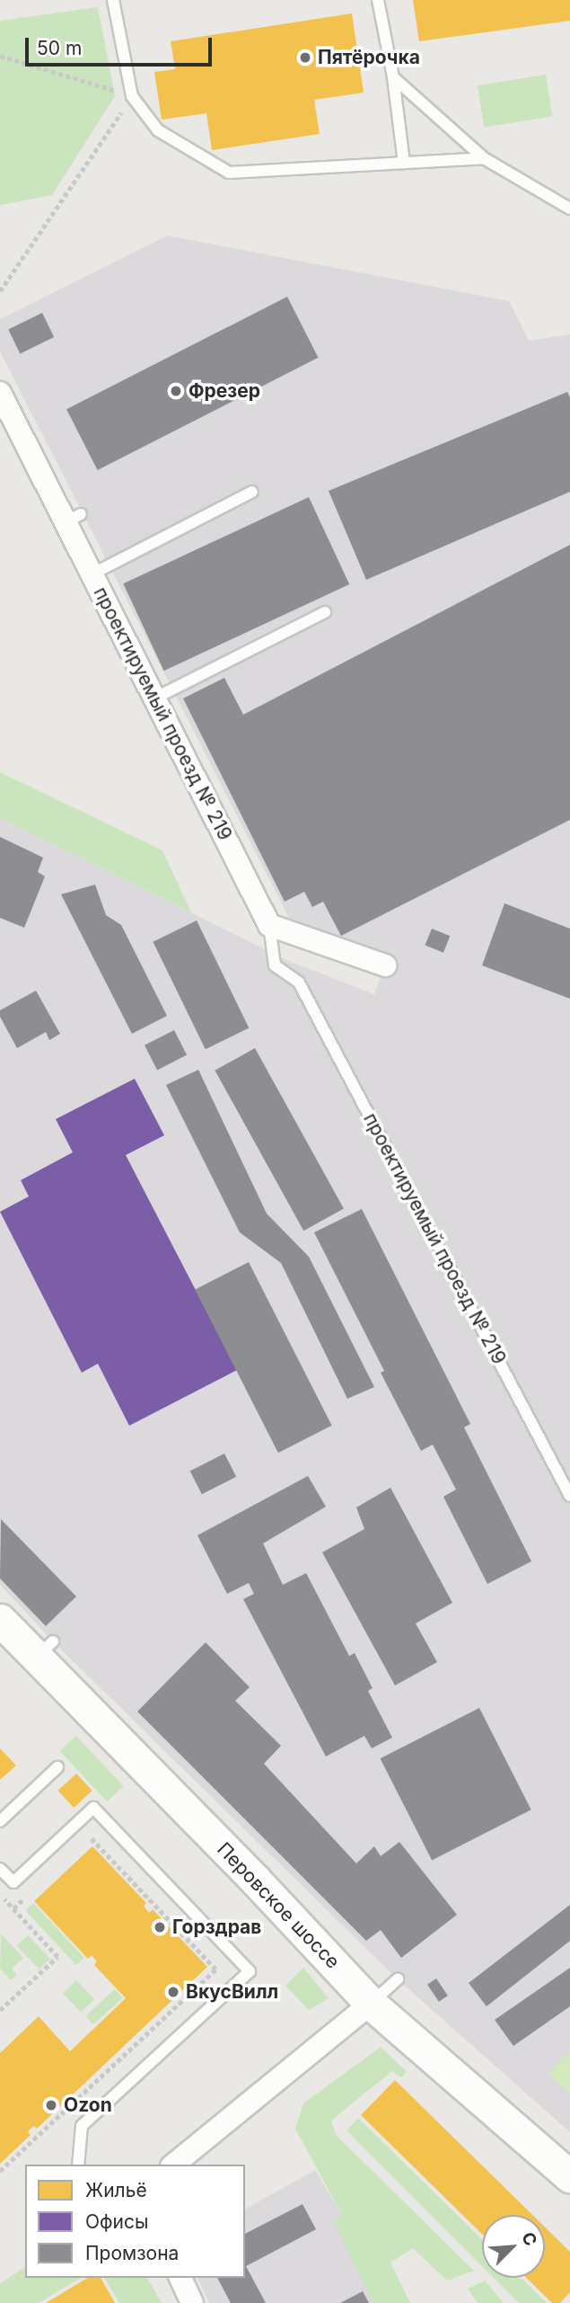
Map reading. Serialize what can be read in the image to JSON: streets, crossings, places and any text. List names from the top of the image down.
{
  "streets": {
    "street": ["проектируемый проезд № 219", "Перовское шоссе"]
  },
  "places": [
    "Пятёрочка",
    "Фрезер",
    "Горздрав",
    "ВкусВилл",
    "Ozon"
  ],
  "legend": ["Жильё", "Офисы", "Промзона"],
  "scale_bar": "50 m",
  "north": "top right"
}
